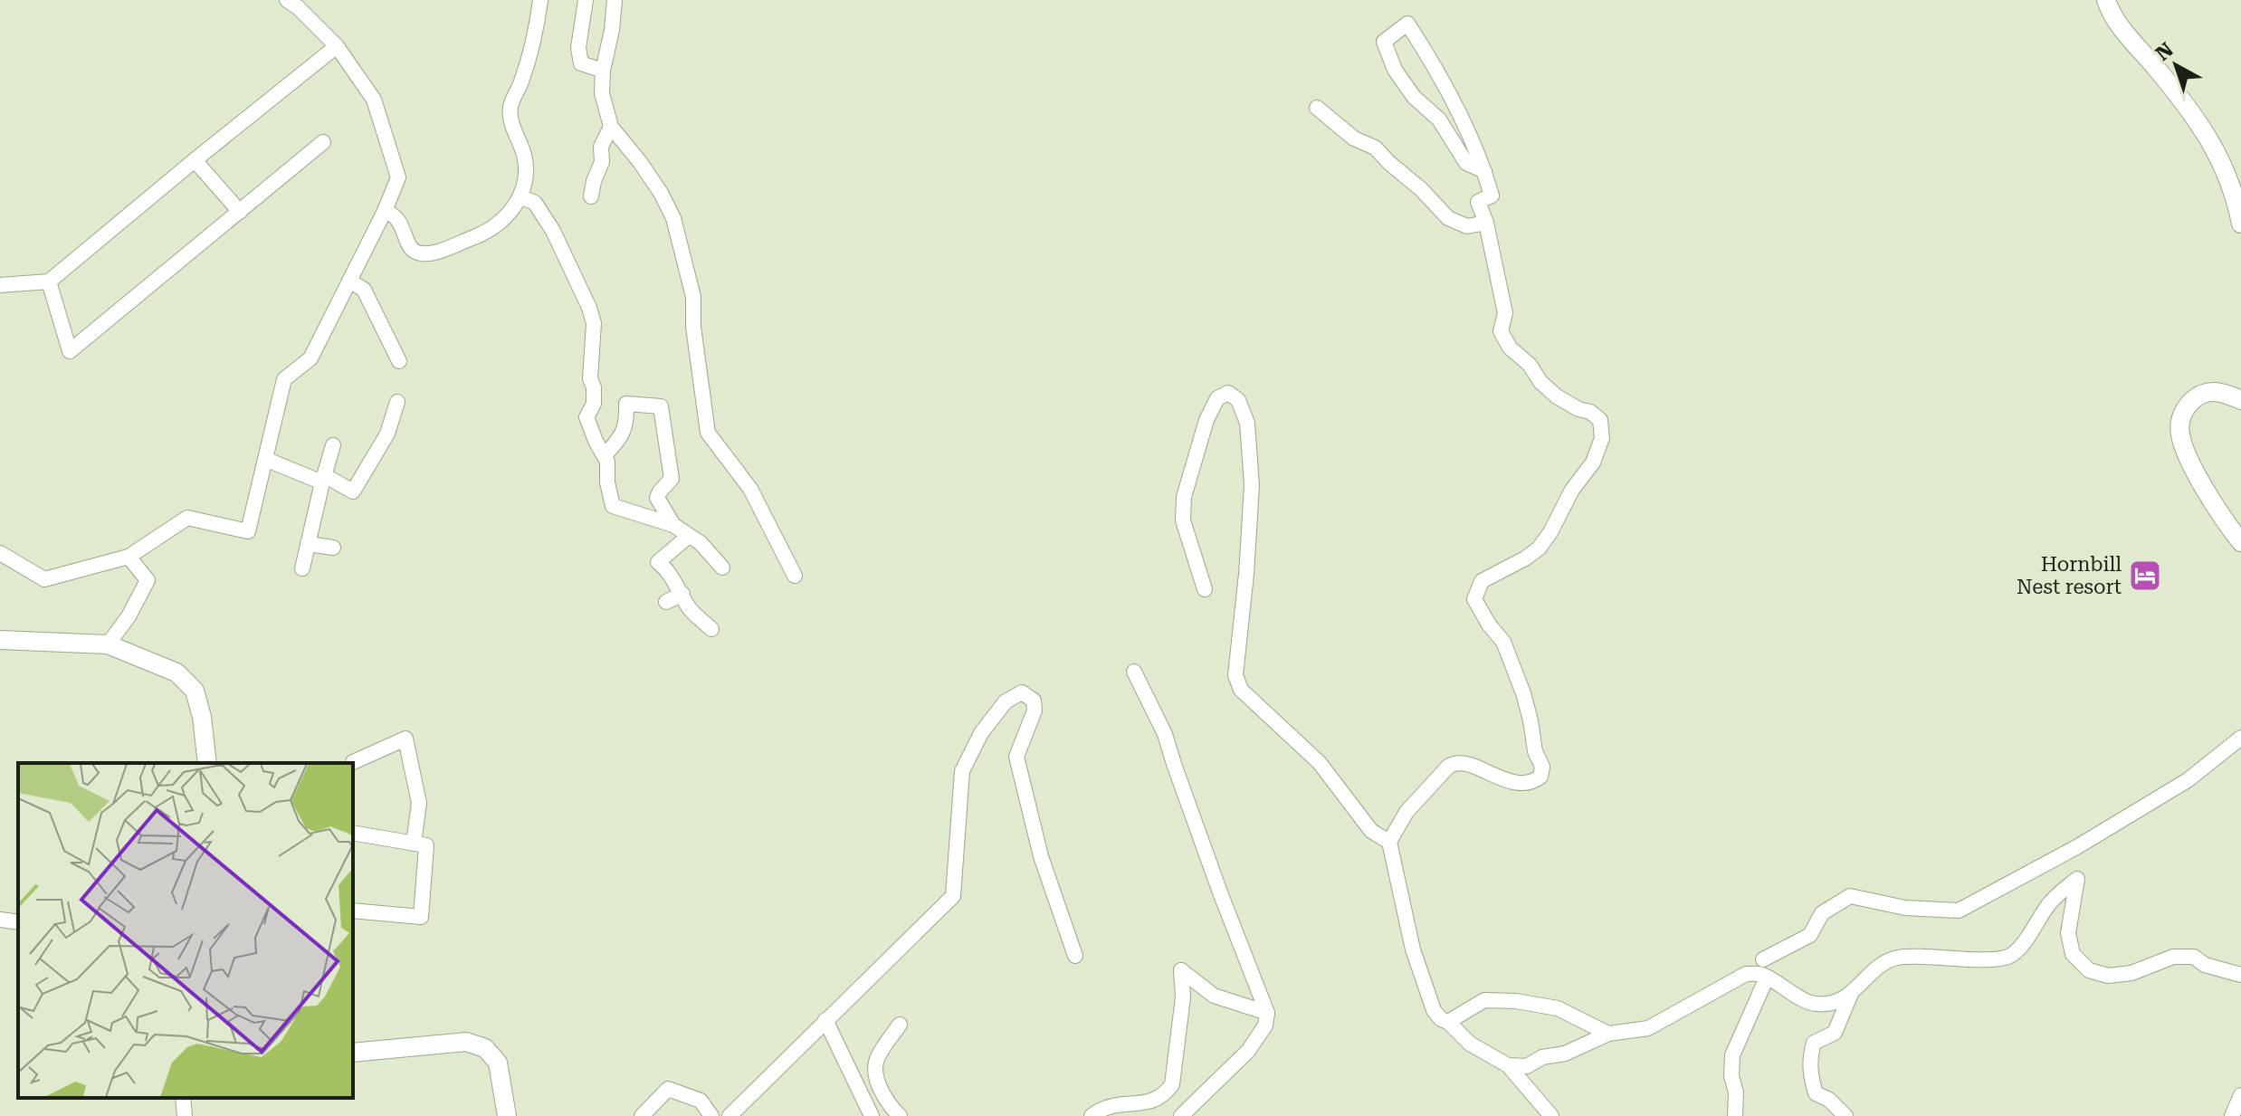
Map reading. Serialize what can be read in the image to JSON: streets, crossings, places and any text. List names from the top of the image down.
{
  "places": {
    "hotel": ["Hornbill Nest resort"]
  },
  "north": "top left"
}
